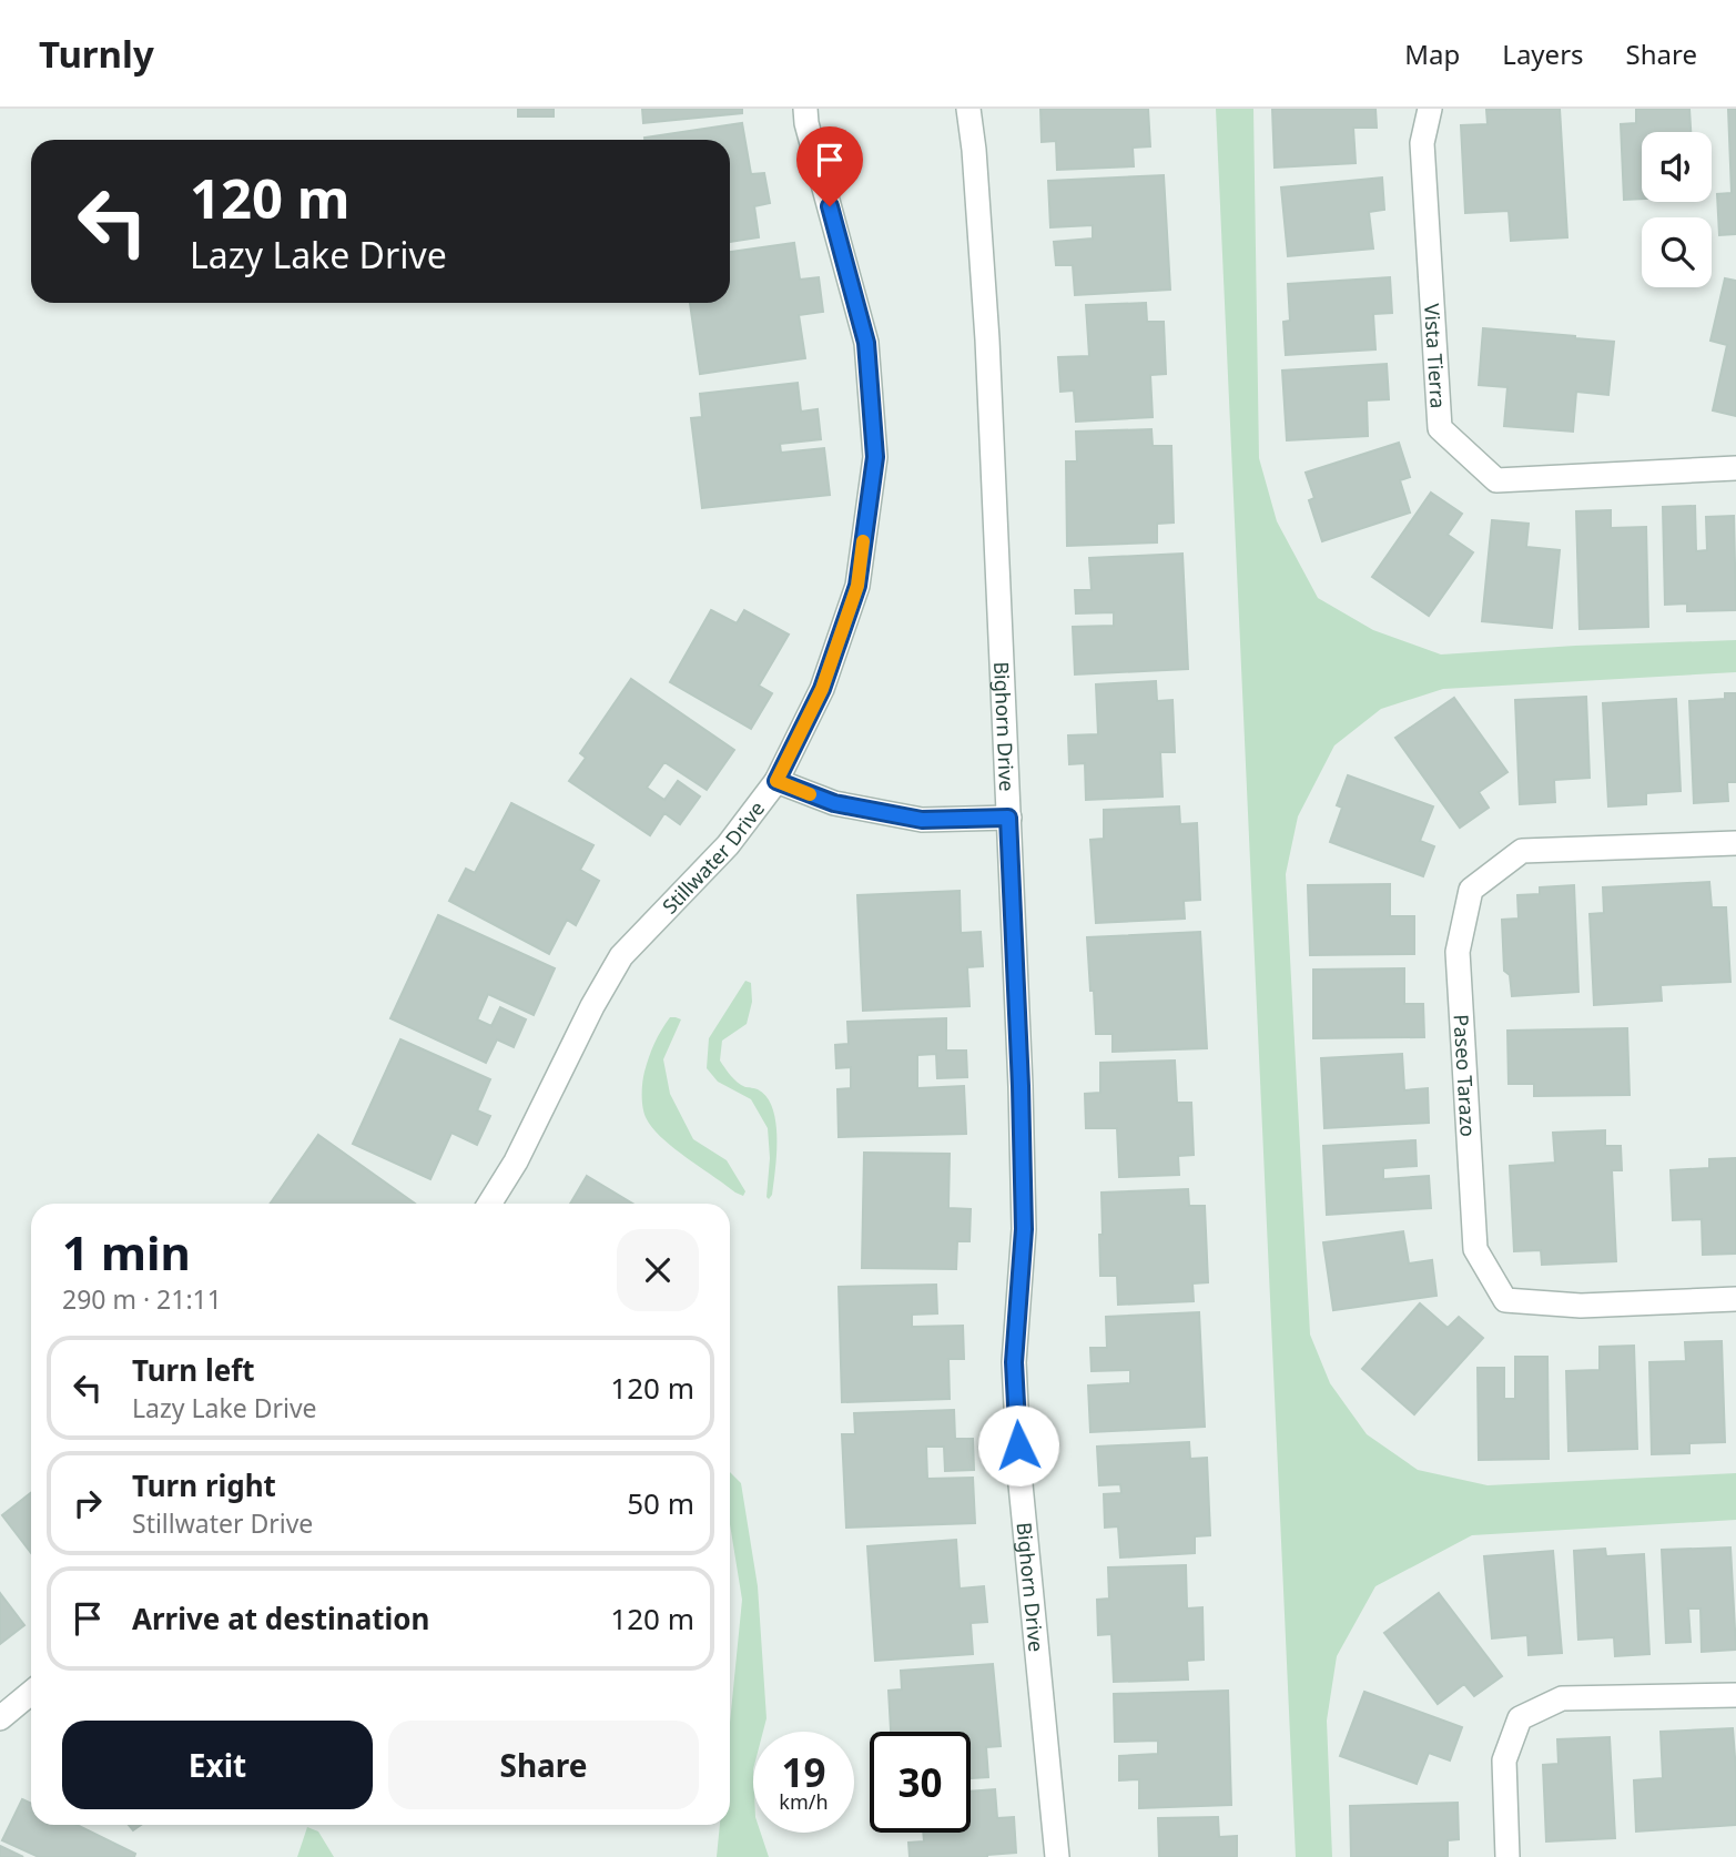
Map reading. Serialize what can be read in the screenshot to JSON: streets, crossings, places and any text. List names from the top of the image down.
{
  "streets": {
    "street": [
      "Vista Tierra",
      "Bighorn Drive",
      "Stillwater Drive",
      "Paseo Tarazo"
    ]
  },
  "page": {
    "header": "Turnly",
    "nav": ["Map", "Layers", "Share"],
    "turn": ["120 m", "Lazy Lake Drive"],
    "heading": ["1 min", "290 m · 21:11"],
    "list": [
      {
        "name": "Turn left",
        "note": "Lazy Lake Drive",
        "value": "120 m"
      },
      {
        "name": "Turn right",
        "note": "Stillwater Drive",
        "value": "50 m"
      },
      {
        "name": "Arrive at destination",
        "value": "120 m"
      }
    ],
    "buttons": ["Exit", "Share"],
    "speed": "19 km/h",
    "limit": "30"
  }
}
